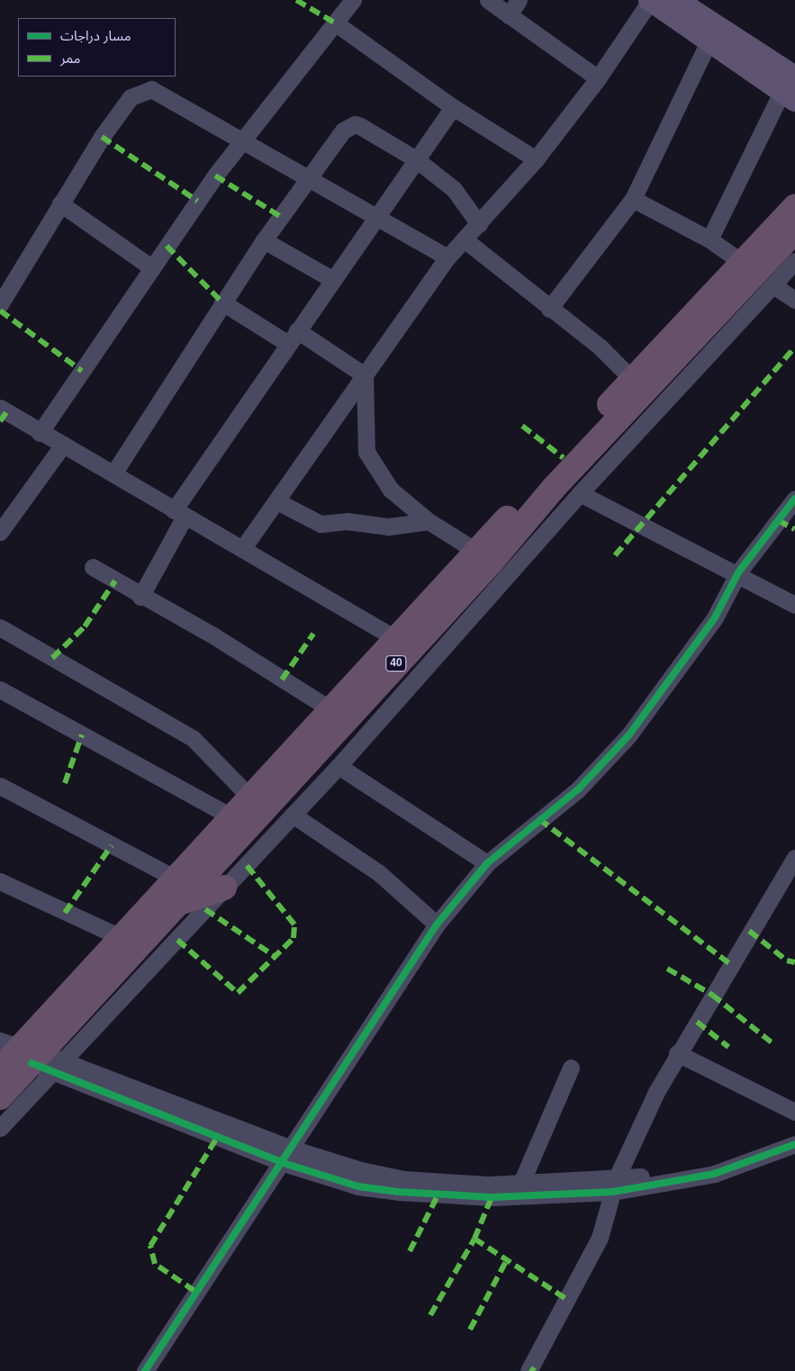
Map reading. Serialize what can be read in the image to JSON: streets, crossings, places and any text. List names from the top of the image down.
{
  "streets": {
    "highway": ["40"]
  },
  "legend": ["مسار دراجات", "ممر"]
}
